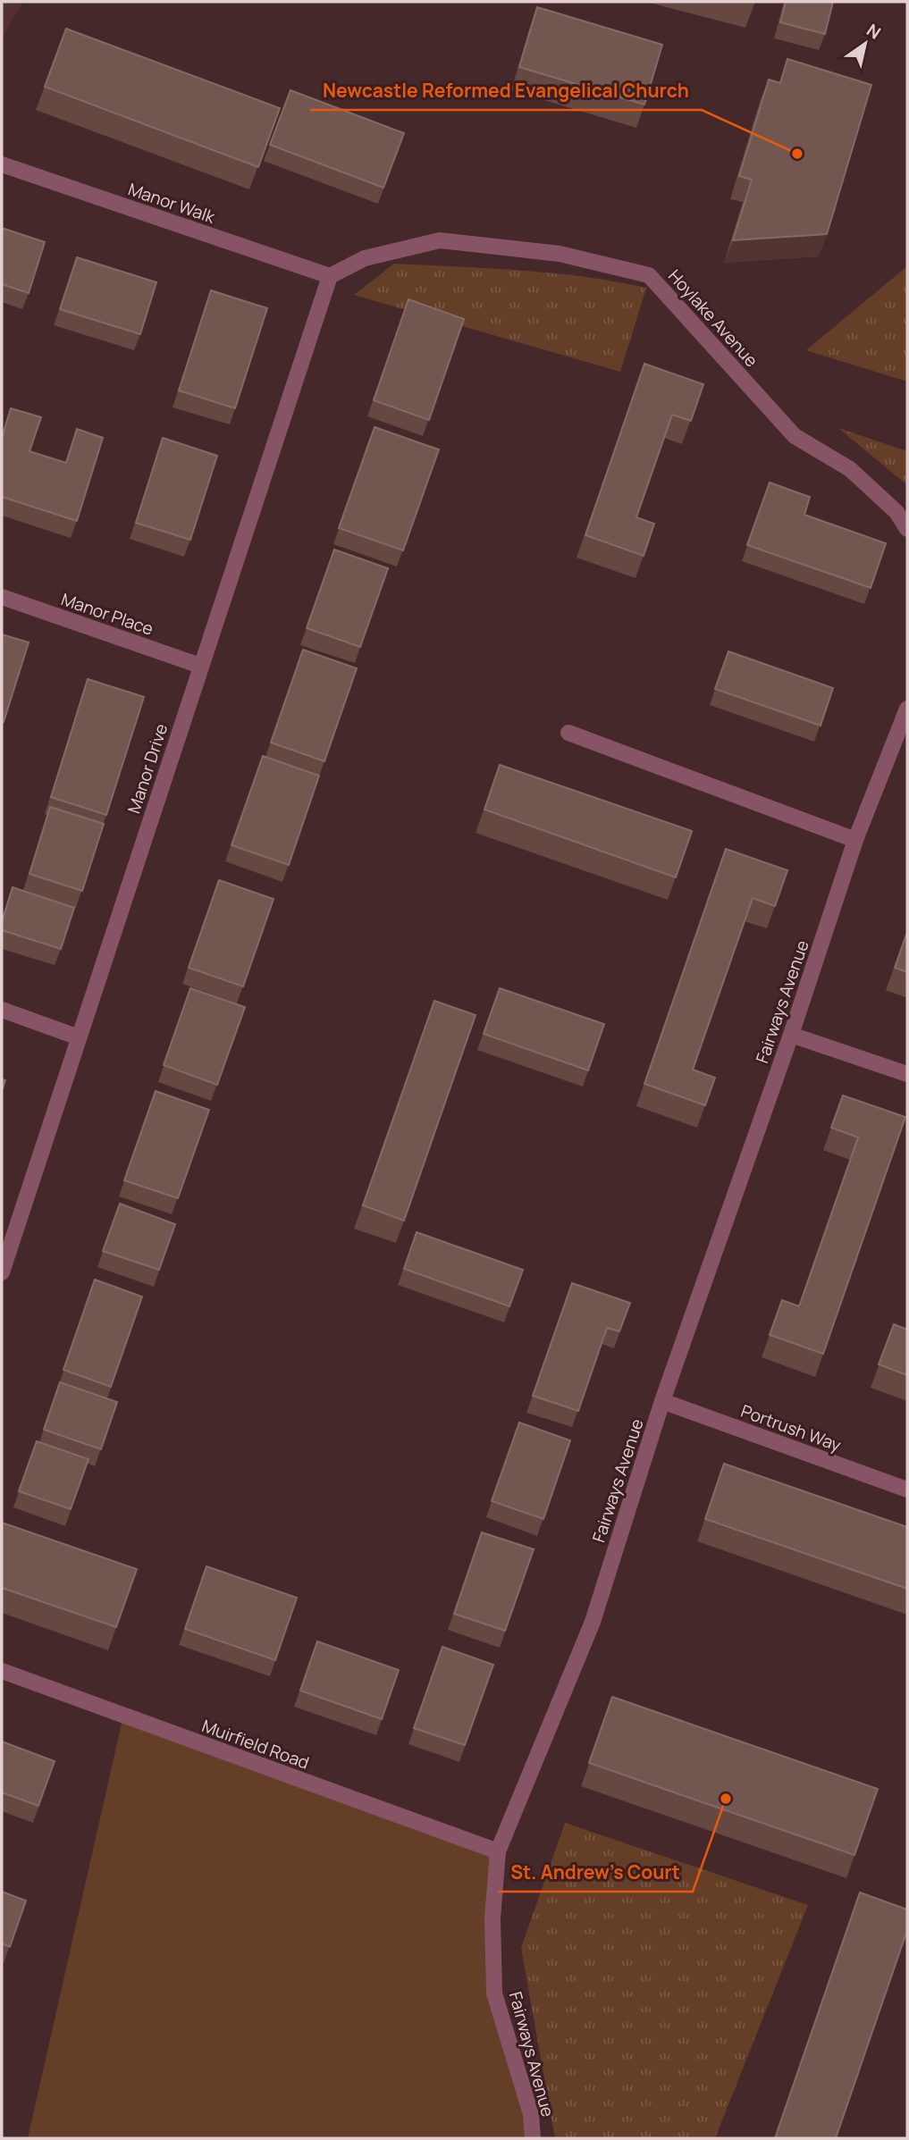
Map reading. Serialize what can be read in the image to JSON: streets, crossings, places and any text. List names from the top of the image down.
{
  "streets": {
    "street": [
      "Manor Walk",
      "Hoylake Avenue",
      "Manor Place",
      "Manor Drive",
      "Fairways Avenue",
      "Portrush Way",
      "Muirfield Road"
    ]
  },
  "crossings": [
    ["Manor Walk", "Hoylake Avenue"],
    ["Manor Walk", "Manor Drive"],
    ["Hoylake Avenue", "Manor Drive"],
    ["Manor Place", "Manor Drive"],
    ["Fairways Avenue", "Portrush Way"],
    ["Fairways Avenue", "Muirfield Road"]
  ],
  "places": ["Newcastle Reformed Evangelical Church", "St. Andrew’s Court"],
  "north": "top right"
}
